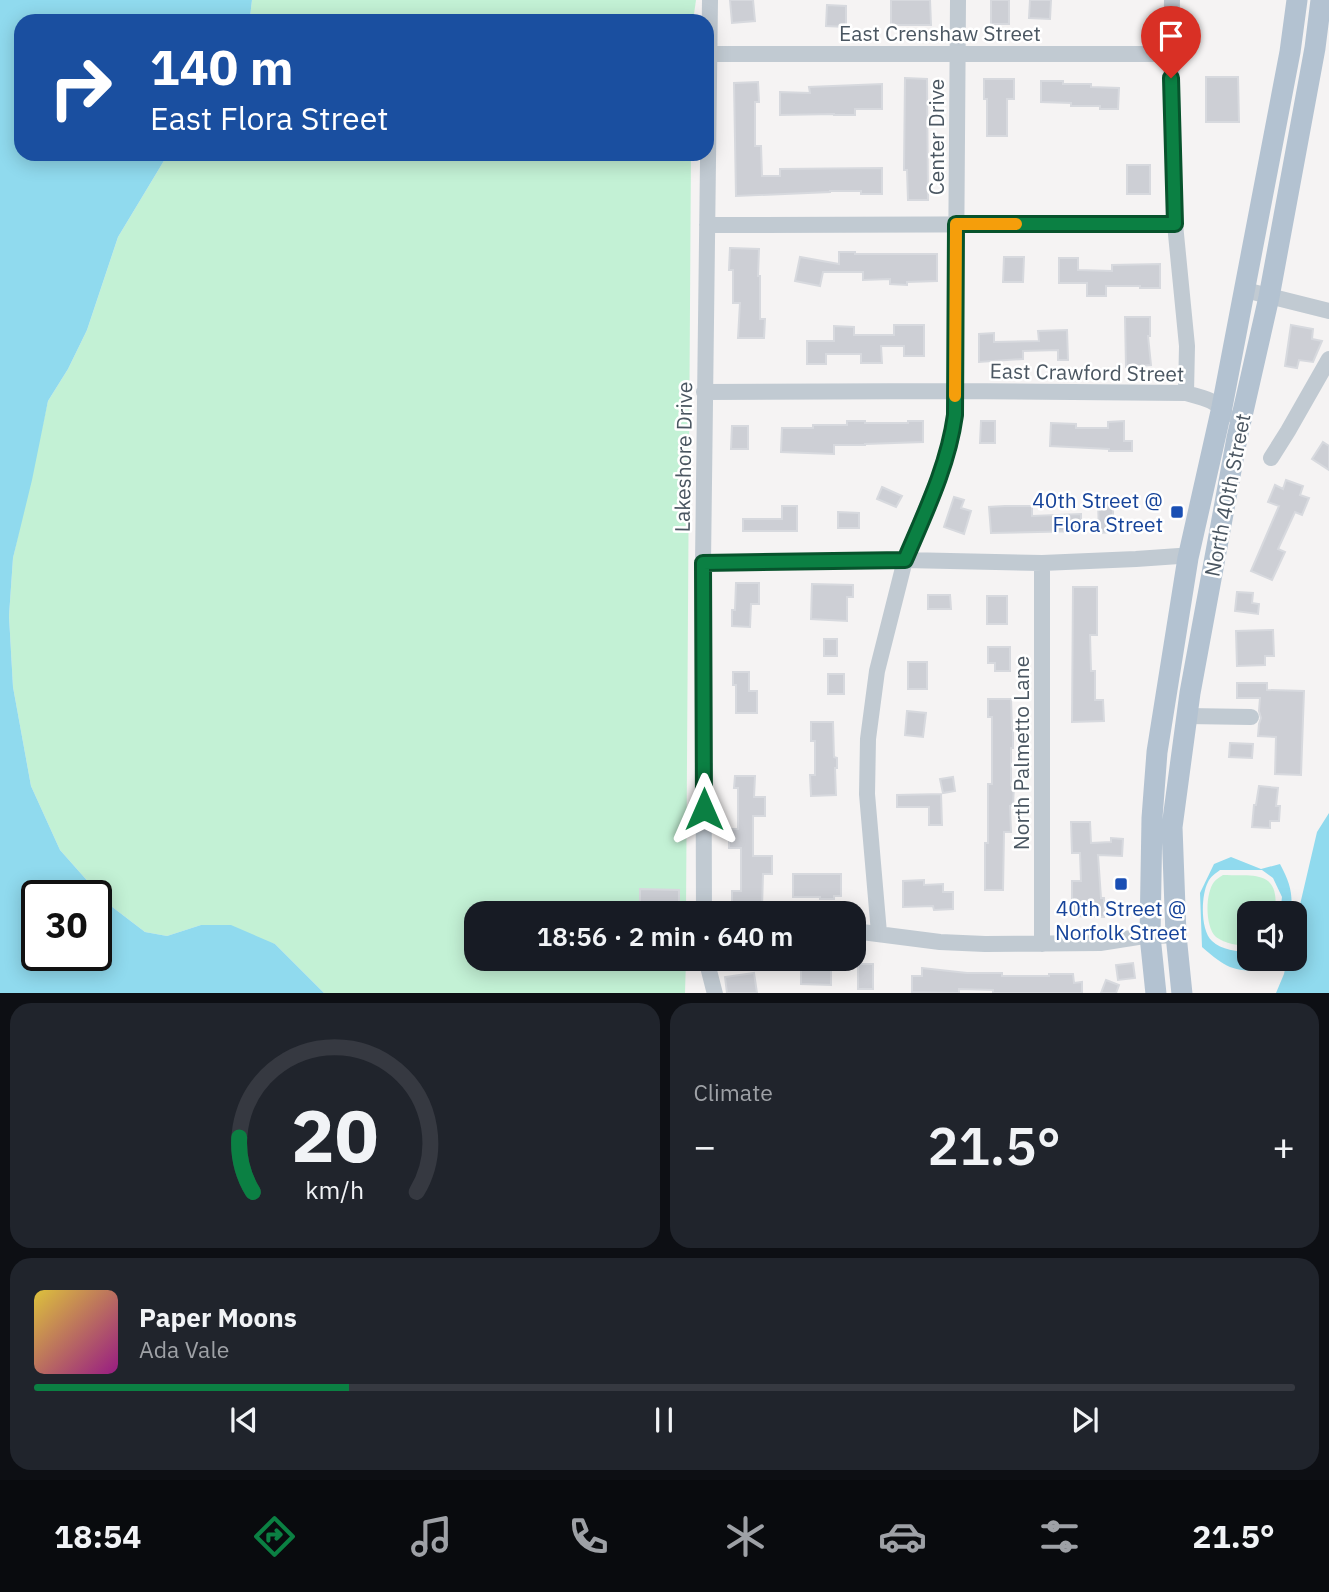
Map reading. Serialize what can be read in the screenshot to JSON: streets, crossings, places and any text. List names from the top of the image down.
{
  "streets": {
    "main road": ["North 40th Street"],
    "street": [
      "East Crenshaw Street",
      "Center Drive",
      "East Crawford Street",
      "Lakeshore Drive",
      "North Palmetto Lane"
    ]
  },
  "crossings": [
    ["East Crenshaw Street", "Center Drive"],
    ["Center Drive", "East Crawford Street"],
    ["East Crawford Street", "Lakeshore Drive"],
    ["East Crawford Street", "North 40th Street"]
  ],
  "places": {
    "transit": ["40th Street @ Flora Street", "40th Street @ Norfolk Street"]
  },
  "page": {
    "turn": ["140 m", "East Flora Street"],
    "limit": "30",
    "trip": "18:56 · 2 min · 640 m",
    "tile": "Climate",
    "heat": ["−", "21.5°", "+"],
    "song": ["Paper Moons", "Ada Vale"],
    "tabs": ["18:54", "21.5°"],
    "gauge": ["20", "km/h"]
  }
}
